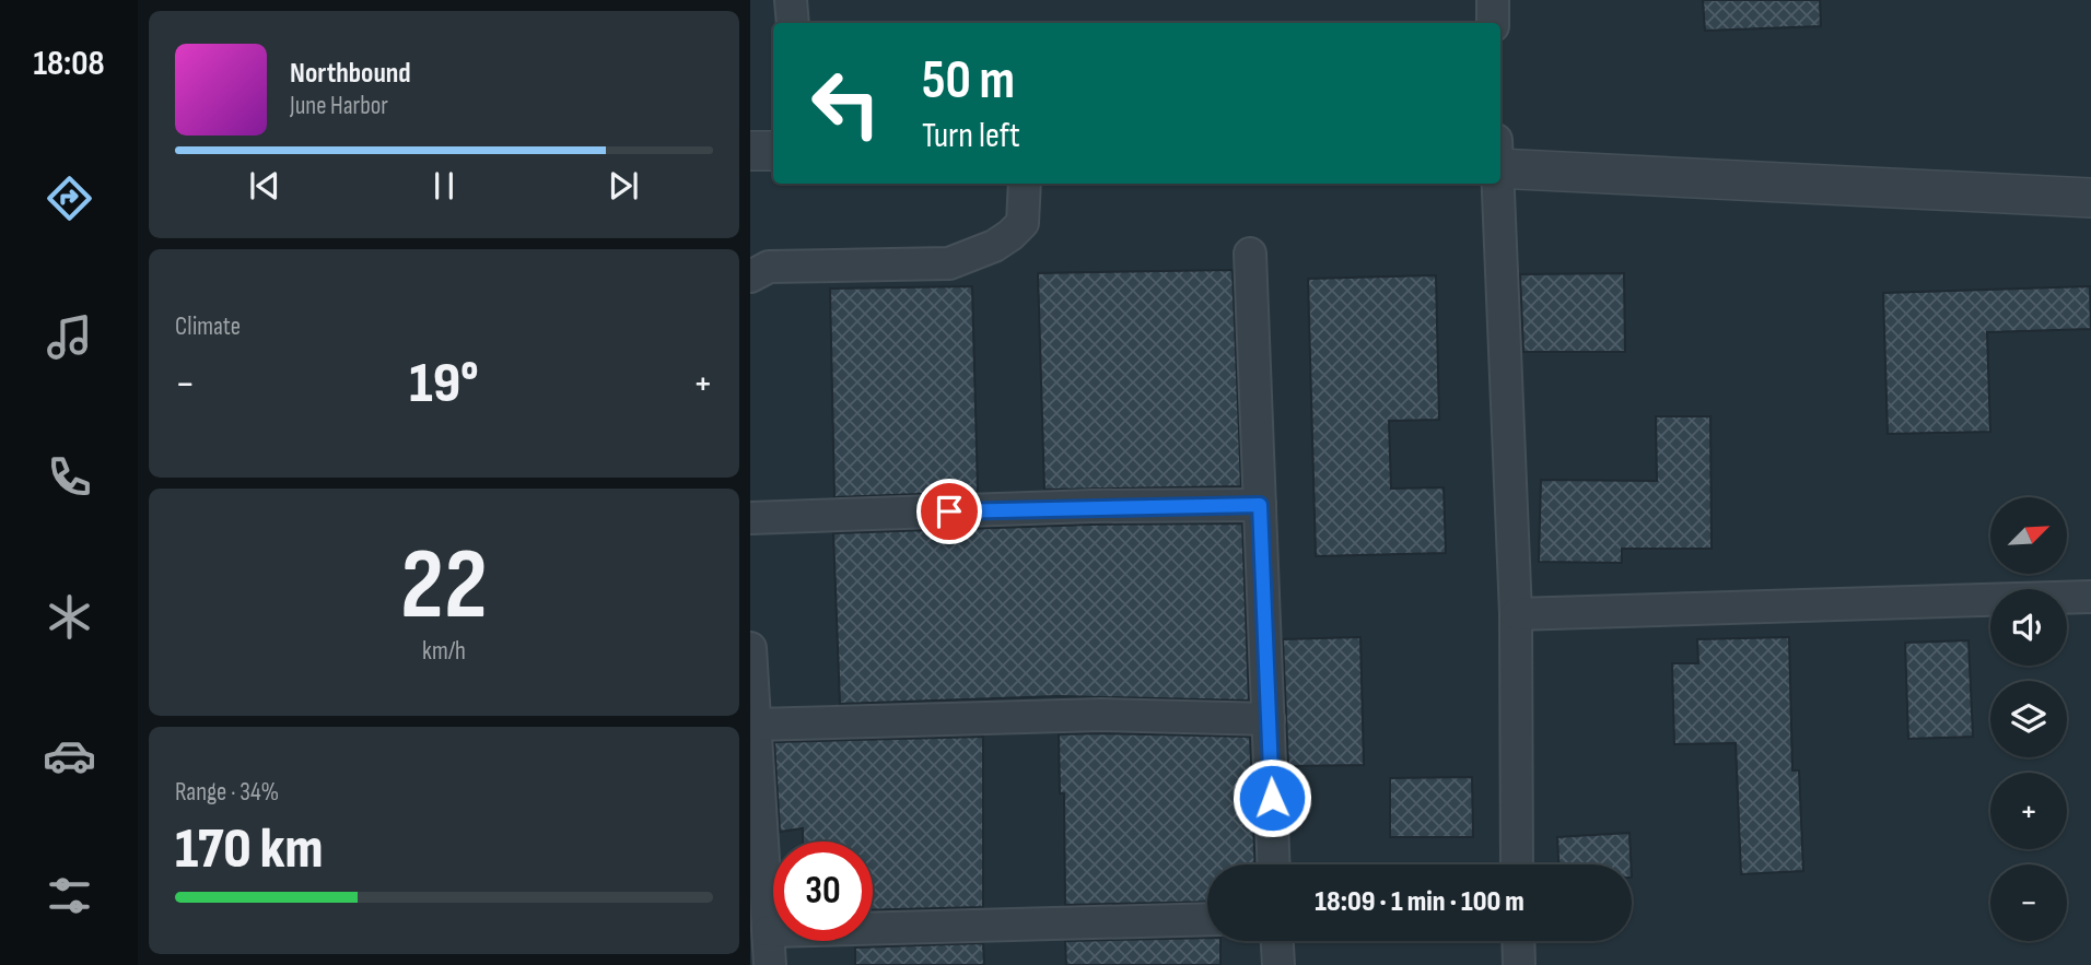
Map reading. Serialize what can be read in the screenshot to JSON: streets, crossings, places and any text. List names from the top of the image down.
{
  "north": "top right",
  "page": {
    "tabs": "18:08",
    "turn": ["50 m", "Turn left"],
    "song": ["Northbound", "June Harbor"],
    "tile": [
      "Climate",
      ["22", "km/h"],
      ["Range · 34%", "170 km"]
    ],
    "heat": ["−", "19°", "+"],
    "map_buttons": ["+", "−"],
    "limit": "30",
    "trip": "18:09 · 1 min · 100 m"
  }
}
